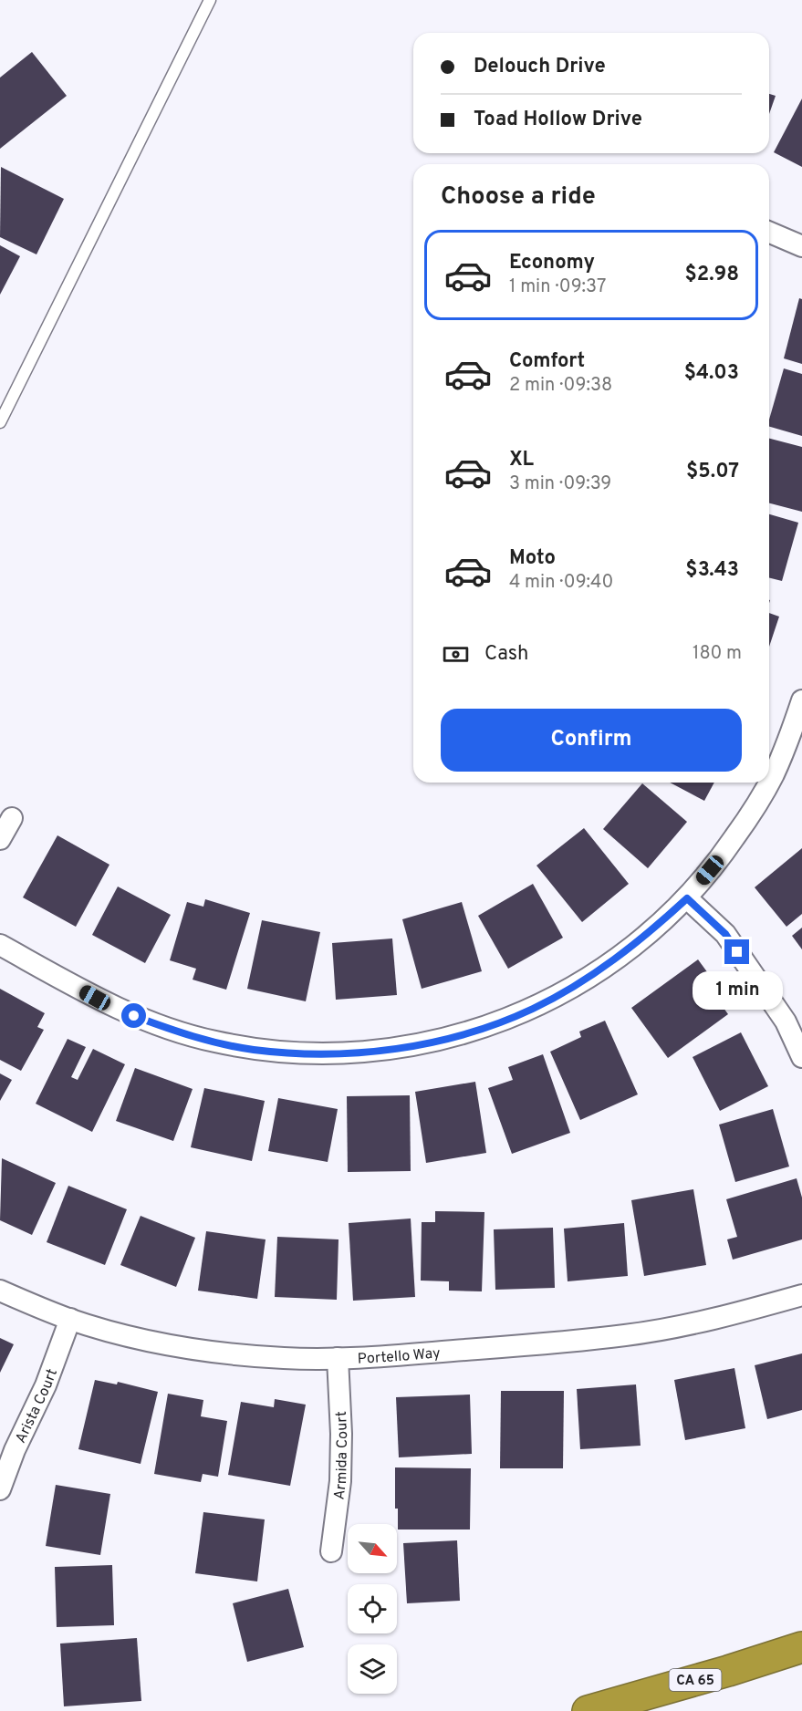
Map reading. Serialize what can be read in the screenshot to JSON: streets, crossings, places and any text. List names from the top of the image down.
{
  "streets": {
    "highway": ["CA 65"],
    "street": ["Portello Way", "Arista Court", "Armida Court"]
  },
  "crossings": [
    ["Portello Way", "Arista Court"],
    ["Portello Way", "Armida Court"]
  ],
  "north": "bottom right",
  "page": {
    "banner": ["Delouch Drive", "Toad Hollow Drive"],
    "heading": "Choose a ride",
    "list": [
      {
        "name": "Economy",
        "note": "1 min · 09:37",
        "value": "$2.98"
      },
      {
        "name": "Comfort",
        "note": "2 min · 09:38",
        "value": "$4.03"
      },
      {
        "name": "XL",
        "note": "3 min · 09:39",
        "value": "$5.07"
      },
      {
        "name": "Moto",
        "note": "4 min · 09:40",
        "value": "$3.43"
      }
    ],
    "pay": ["Cash", "180 m"],
    "buttons": "Confirm",
    "bubble": "1 min"
  }
}
